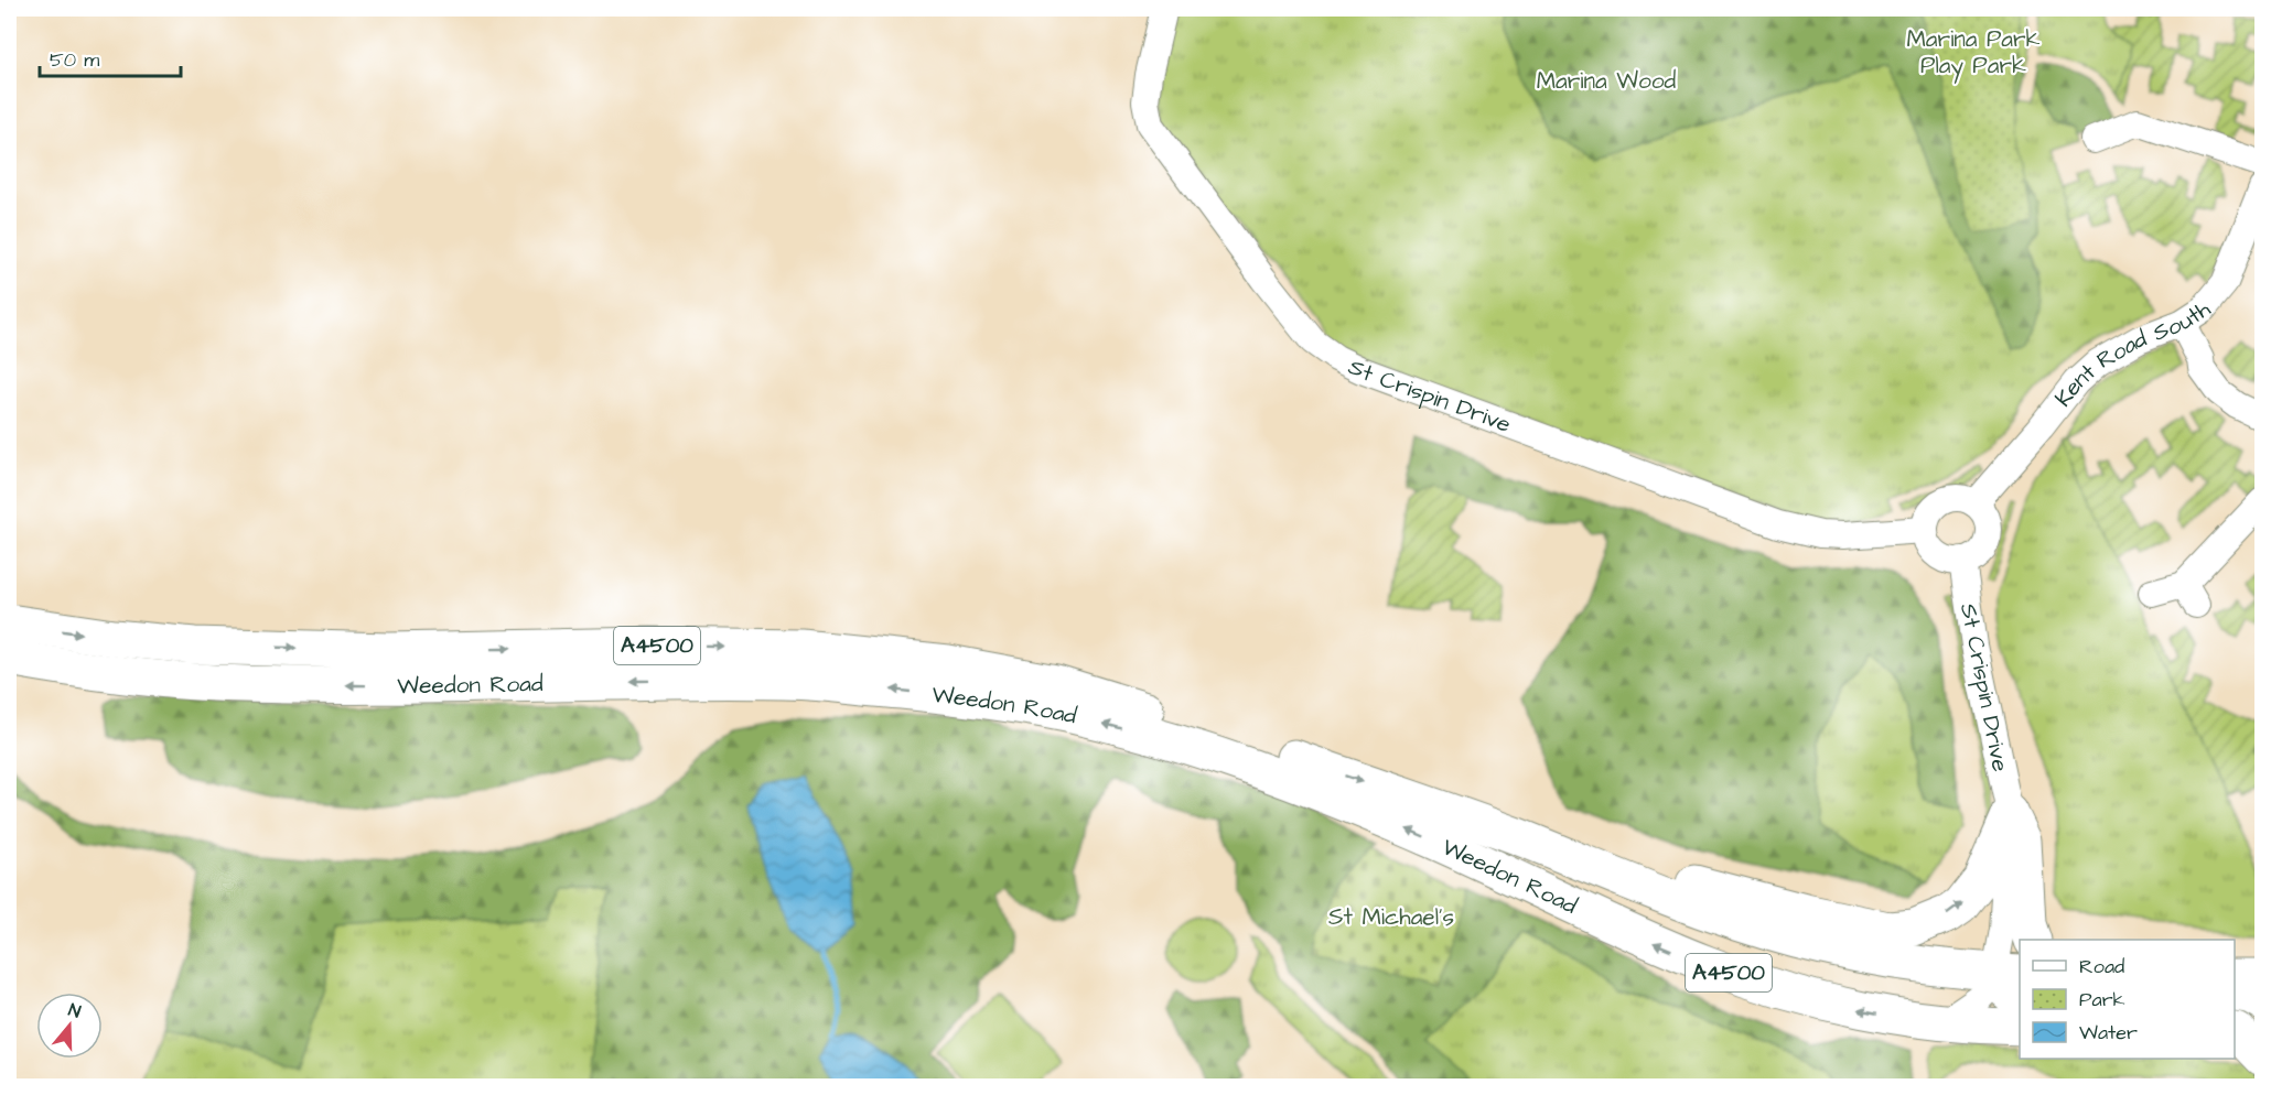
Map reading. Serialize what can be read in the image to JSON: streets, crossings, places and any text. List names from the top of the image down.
{
  "streets": {
    "highway": ["A4500", "Weedon Road"],
    "street": ["Kent Road South", "St Crispin Drive"]
  },
  "crossings": [
    ["Kent Road South", "St Crispin Drive"]
  ],
  "parks": ["Marina Park Play Park", "Marina Wood", "St Michael's"],
  "legend": ["Road", "Park", "Water"],
  "scale_bar": "50 m",
  "north": "top"
}
